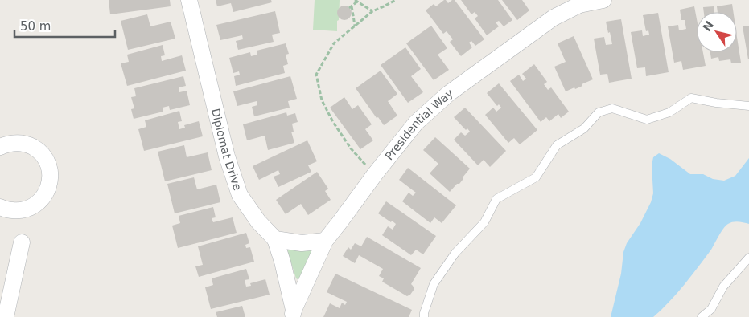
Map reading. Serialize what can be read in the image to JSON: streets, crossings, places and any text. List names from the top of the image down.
{
  "streets": {
    "street": ["Presidential Way", "Diplomat Drive"]
  },
  "crossings": [
    ["Presidential Way", "Diplomat Drive"]
  ],
  "scale_bar": "50 m",
  "north": "top left"
}
